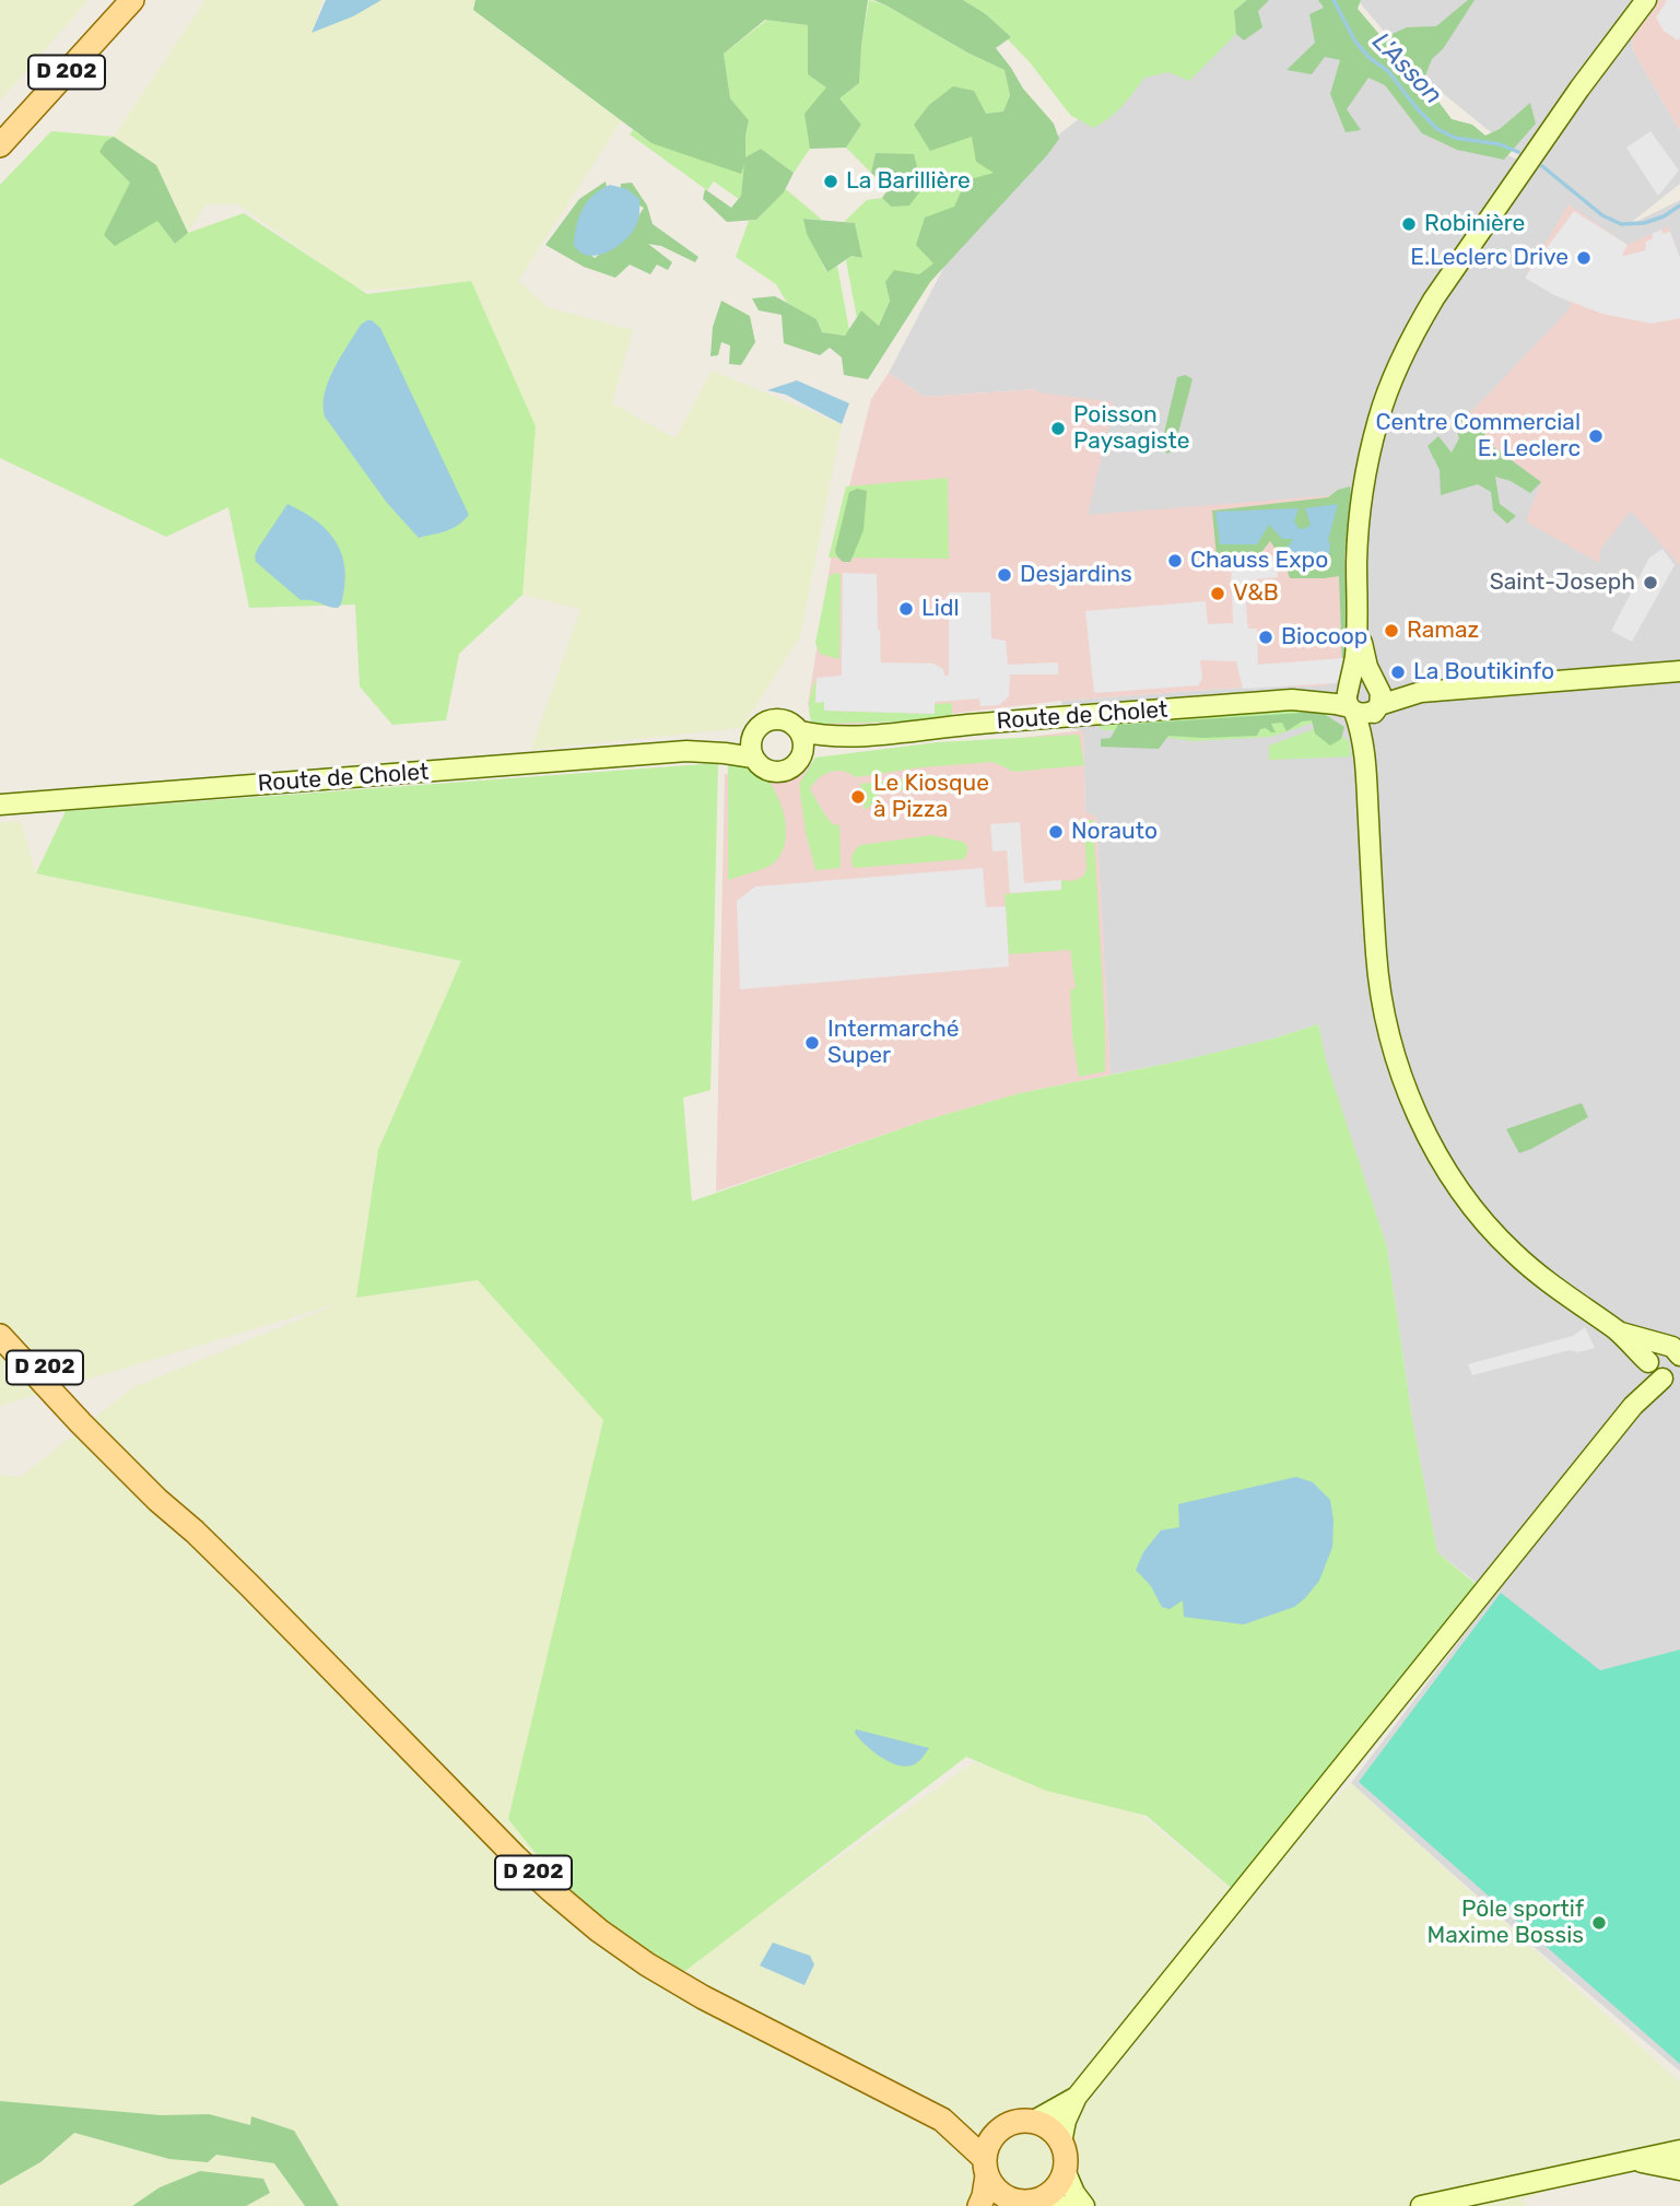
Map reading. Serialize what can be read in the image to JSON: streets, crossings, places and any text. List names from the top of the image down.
{
  "streets": {
    "main road": ["D 202", "Route de Cholet"]
  },
  "water": ["L'Asson"],
  "places": [
    "La Barillière",
    "Robinière",
    "E.Leclerc Drive",
    "Poisson Paysagiste",
    "Centre Commercial E. Leclerc",
    "Chauss Expo",
    "Desjardins",
    "Saint-Joseph",
    "V&B",
    "Lidl",
    "Ramaz",
    "Biocoop",
    "La Boutikinfo",
    "Le Kiosque à Pizza",
    "Norauto",
    "Intermarché Super",
    "Pôle sportif Maxime Bossis"
  ]
}
